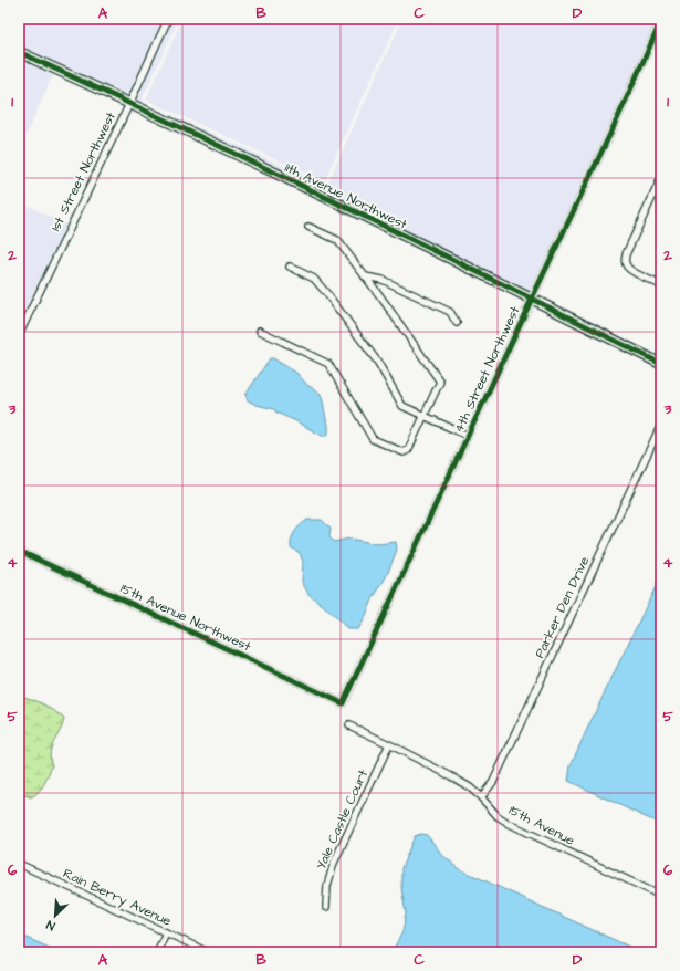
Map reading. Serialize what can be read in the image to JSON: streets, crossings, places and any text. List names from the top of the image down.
{
  "streets": {
    "street": [
      "1st Street Northwest",
      "11th Avenue Northwest",
      "4th Street Northwest",
      "Parker Den Drive",
      "15th Avenue Northwest",
      "Yale Castle Court",
      "15th Avenue",
      "Rain Berry Avenue"
    ]
  },
  "crossings": [
    ["1st Street Northwest", "11th Avenue Northwest"],
    ["11th Avenue Northwest", "4th Street Northwest"],
    ["4th Street Northwest", "15th Avenue Northwest"],
    ["Parker Den Drive", "15th Avenue"],
    ["Yale Castle Court", "15th Avenue"]
  ],
  "north": "bottom left",
  "grid": {
    "columns": [
      "A",
      "B",
      "C",
      "D"
    ],
    "rows": [
      "1",
      "2",
      "3",
      "4",
      "5",
      "6"
    ]
  }
}
